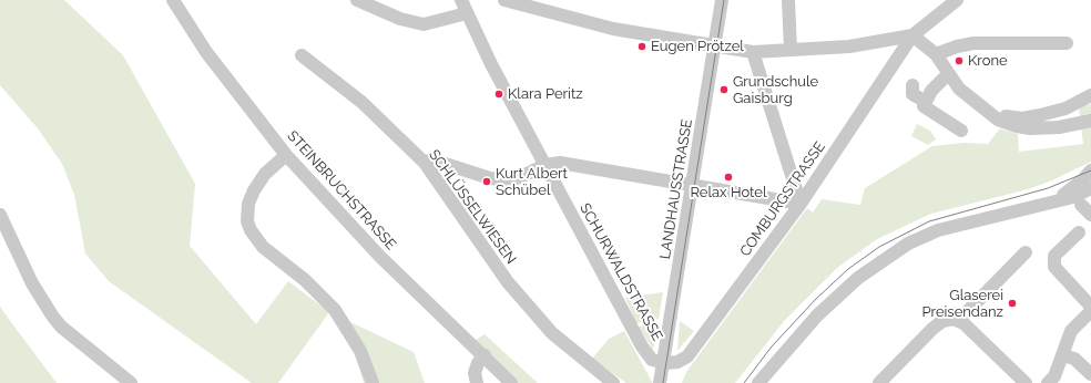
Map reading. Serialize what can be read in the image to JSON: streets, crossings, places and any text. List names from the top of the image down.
{
  "streets": {
    "street": [
      "LANDHAUSSTRASSE",
      "STEINBRUCHSTRASSE",
      "COMBURGSTRASSE",
      "SCHLÜSSELWIESEN",
      "SCHURWALDSTRASSE"
    ]
  },
  "crossings": [
    ["LANDHAUSSTRASSE", "COMBURGSTRASSE"],
    ["LANDHAUSSTRASSE", "SCHURWALDSTRASSE"],
    ["COMBURGSTRASSE", "SCHURWALDSTRASSE"]
  ],
  "places": [
    "Eugen Prötzel",
    "Krone",
    "Grundschule Gaisburg",
    "Klara Peritz",
    "Relax Hotel",
    "Kurt Albert Schübel",
    "Glaserei Preisendanz"
  ]
}
